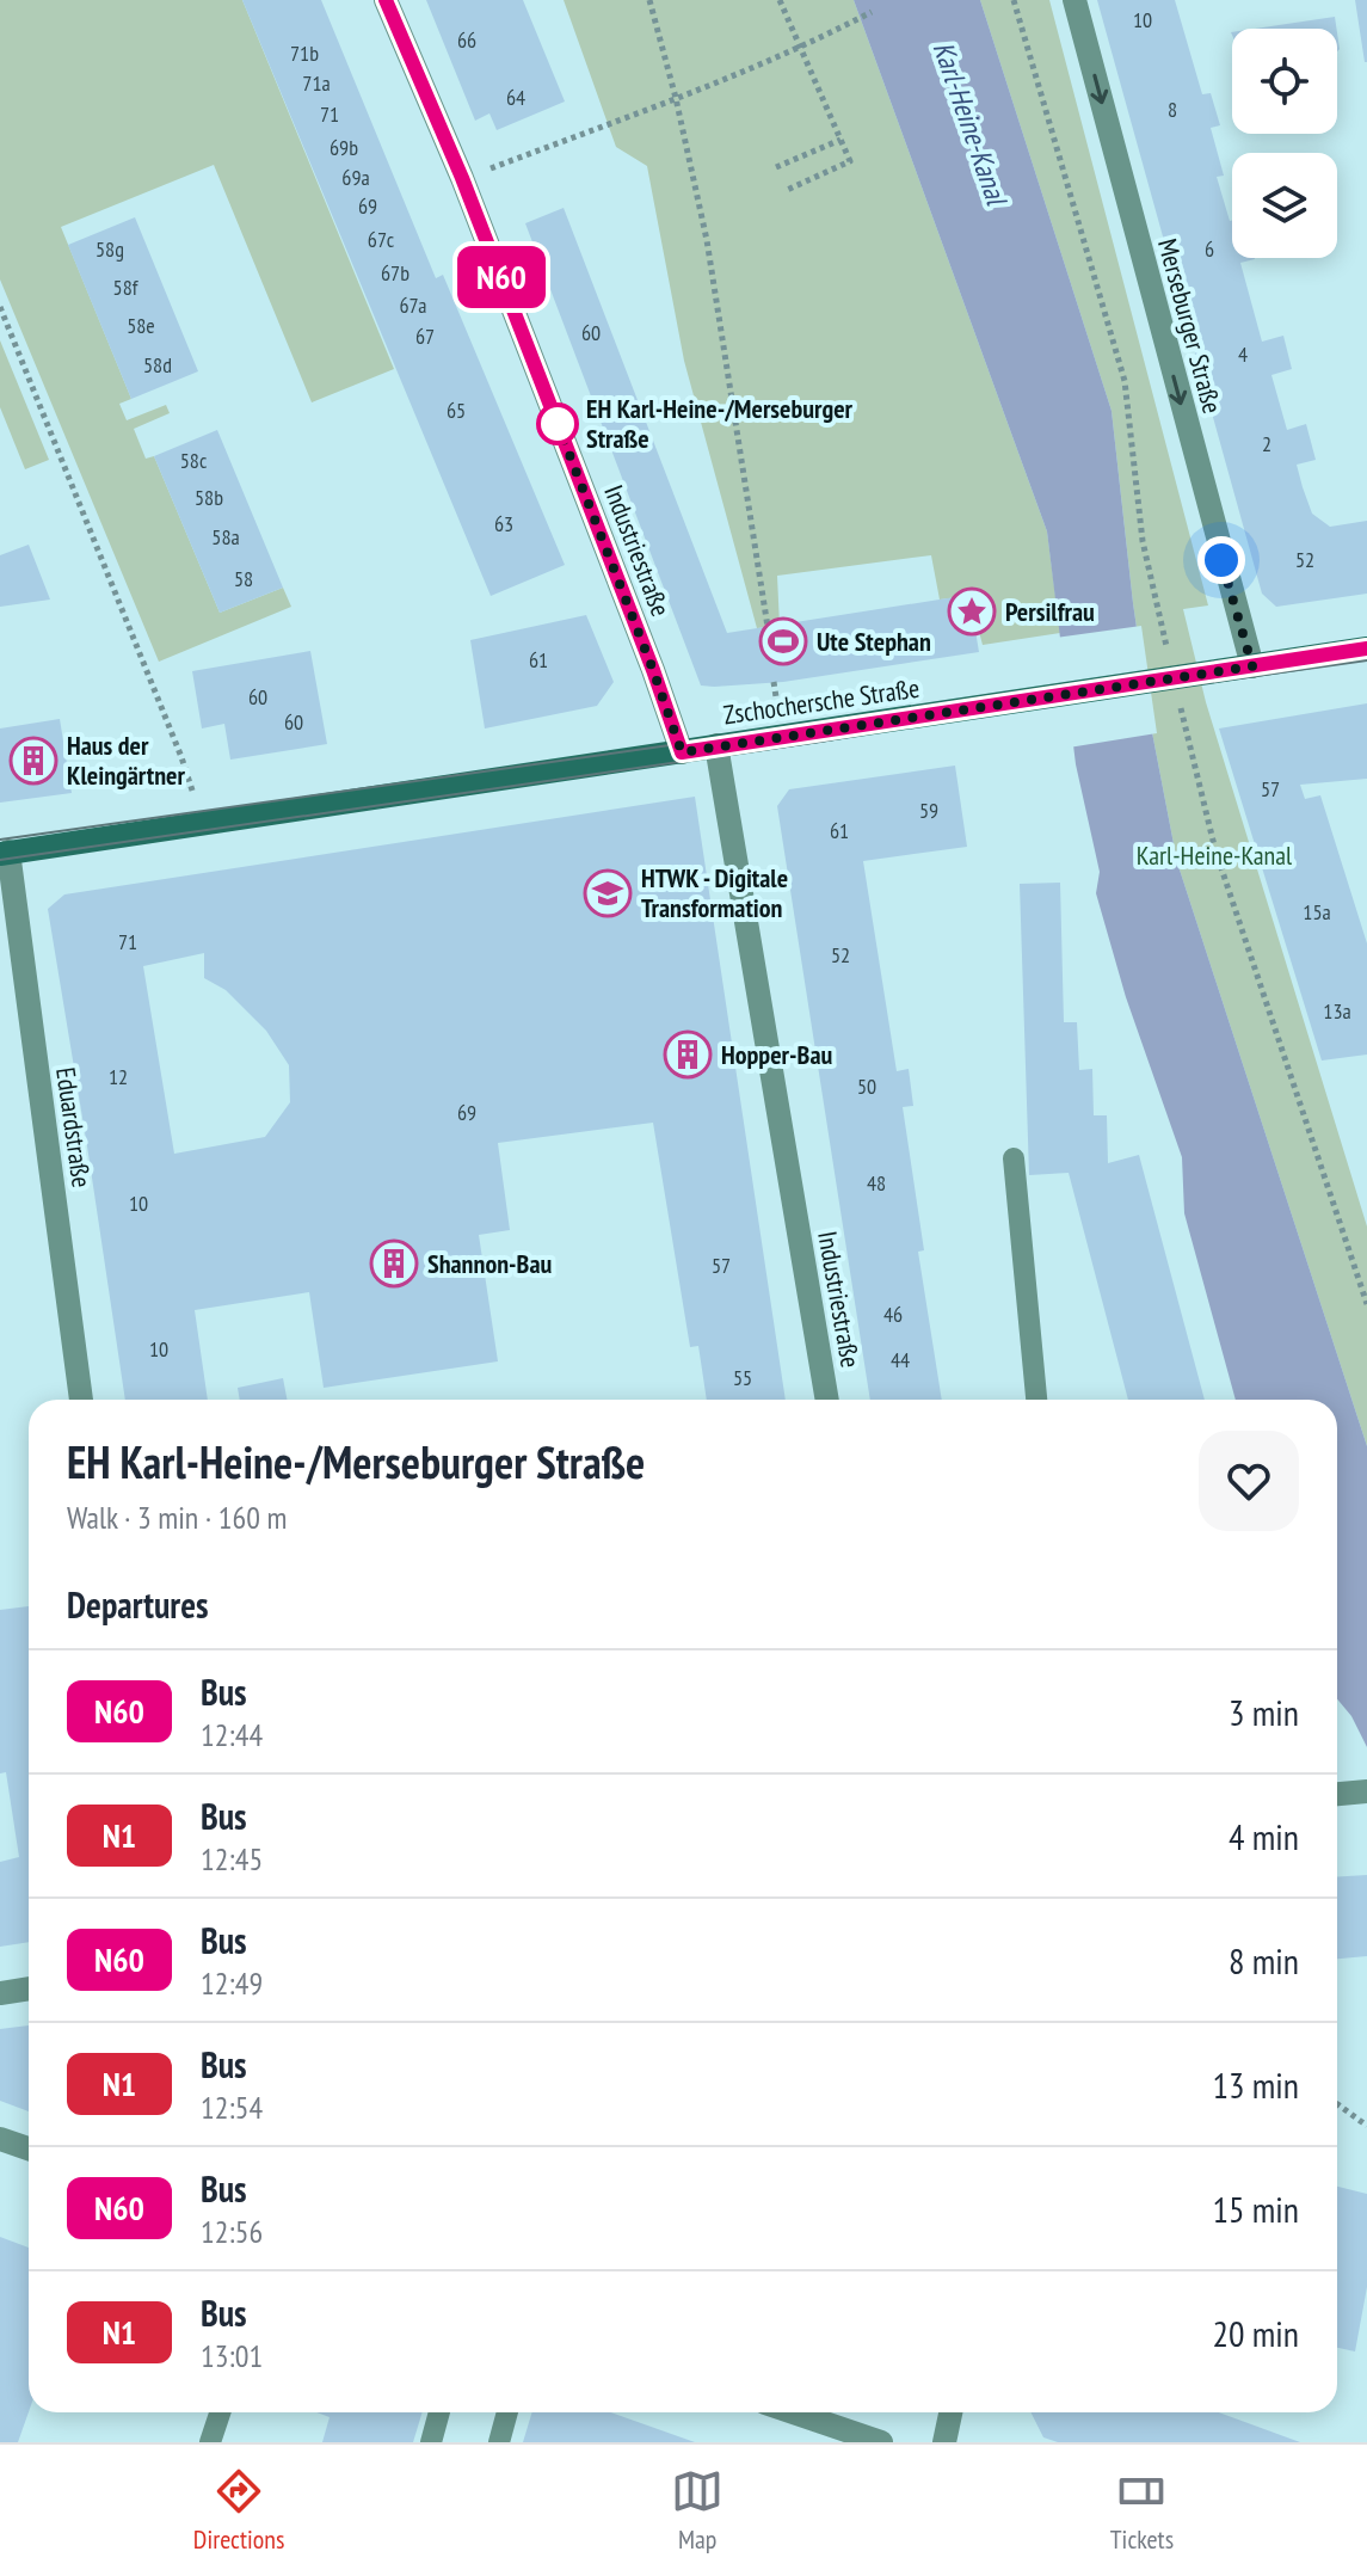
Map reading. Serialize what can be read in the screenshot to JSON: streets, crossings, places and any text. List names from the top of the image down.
{
  "streets": {
    "main road": ["Zschochersche Straße"],
    "street": ["Merseburger Straße", "Industriestraße", "Eduardstraße"]
  },
  "crossings": [
    ["Merseburger Straße", "Zschochersche Straße"],
    ["Industriestraße", "Zschochersche Straße"],
    ["Zschochersche Straße", "Eduardstraße"]
  ],
  "one_way": ["Merseburger Straße"],
  "water": ["Karl-Heine-Kanal"],
  "parks": ["Karl-Heine-Kanal"],
  "places": {
    "other": ["EH Karl-Heine-/Merseburger Straße"],
    "place": ["Persilfrau"],
    "sports": ["Ute Stephan"],
    "building": ["Haus der Kleingärtner", "Hopper-Bau", "Shannon-Bau"],
    "school or university": ["HTWK - Digitale Transformation"]
  },
  "lines": ["bus line N60"],
  "house_numbers": [
    "10",
    "66",
    "71b",
    "71a",
    "64",
    "8",
    "71",
    "69b",
    "69a",
    "69",
    "67c",
    "58g",
    "6",
    "67b",
    "58f",
    "67a",
    "58e",
    "60",
    "67",
    "4",
    "58d",
    "65",
    "2",
    "58c",
    "58b",
    "63",
    "58a",
    "52",
    "58",
    "61",
    "60",
    "60",
    "57",
    "59",
    "61",
    "15a",
    "71",
    "52",
    "13a",
    "12",
    "50",
    "69",
    "48",
    "10",
    "57",
    "46",
    "10",
    "44",
    "55"
  ],
  "page": {
    "on_map": "N60",
    "heading": [
      ["EH Karl-Heine-/Merseburger Straße", "Walk · 3 min · 160 m"],
      "Departures"
    ],
    "list": [
      {
        "mark": "N60",
        "name": "Bus",
        "note": "12:44",
        "value": "3 min"
      },
      {
        "mark": "N1",
        "name": "Bus",
        "note": "12:45",
        "value": "4 min"
      },
      {
        "mark": "N60",
        "name": "Bus",
        "note": "12:49",
        "value": "8 min"
      },
      {
        "mark": "N1",
        "name": "Bus",
        "note": "12:54",
        "value": "13 min"
      },
      {
        "mark": "N60",
        "name": "Bus",
        "note": "12:56",
        "value": "15 min"
      },
      {
        "mark": "N1",
        "name": "Bus",
        "note": "13:01",
        "value": "20 min"
      }
    ],
    "tabs": ["Directions", "Map", "Tickets"]
  }
}
